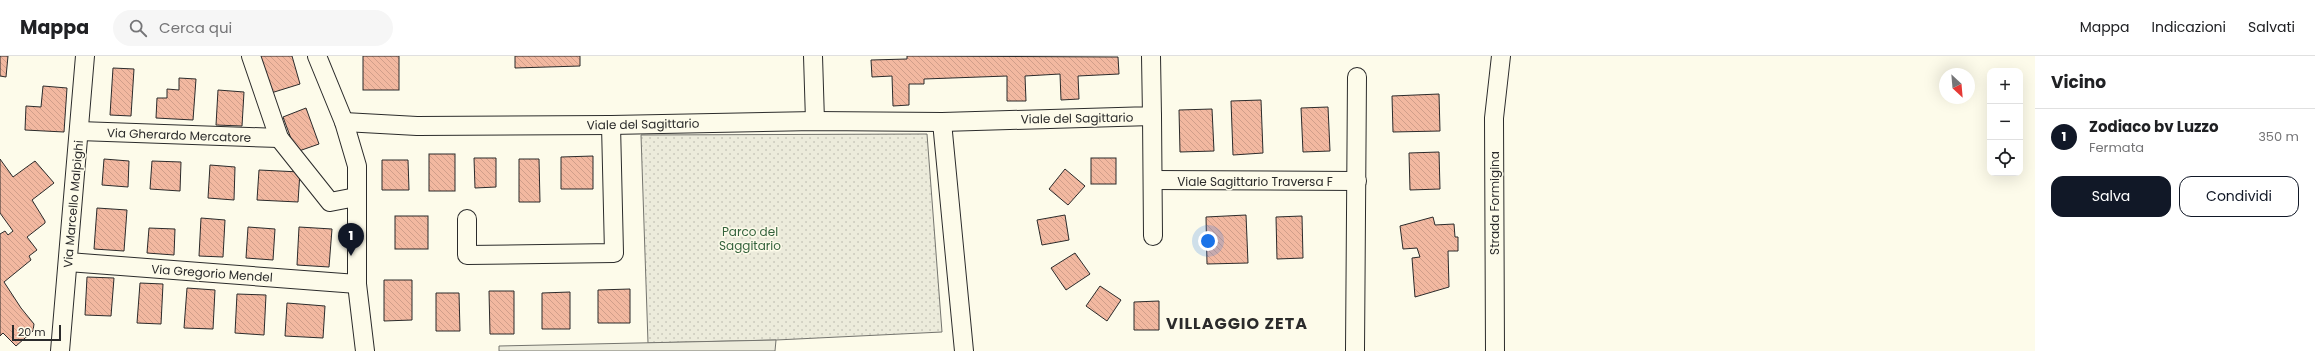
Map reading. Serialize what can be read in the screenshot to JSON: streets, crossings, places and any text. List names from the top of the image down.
{
  "streets": {
    "street": [
      "Viale del Sagittario",
      "Via Gherardo Mercatore",
      "Viale Sagittario Traversa F",
      "Strada Formigina",
      "Via Marcello Malpighi",
      "Via Gregorio Mendel"
    ]
  },
  "crossings": [
    ["Via Gherardo Mercatore", "Via Marcello Malpighi"],
    ["Via Marcello Malpighi", "Via Gregorio Mendel"]
  ],
  "districts": ["VILLAGGIO ZETA"],
  "parks": ["Parco del Saggitario"],
  "scale_bar": "20 m",
  "north": "bottom right",
  "page": {
    "header": "Mappa",
    "search": "Cerca qui",
    "nav": ["Mappa", "Indicazioni", "Salvati"],
    "heading": "Vicino",
    "map_buttons": ["+", "−"],
    "list": [
      {
        "mark": "1",
        "name": "Zodiaco bv Luzzo",
        "note": "Fermata",
        "value": "350 m"
      }
    ],
    "buttons": ["Salva", "Condividi"],
    "pins": "1",
    "scale": "20 m"
  }
}
